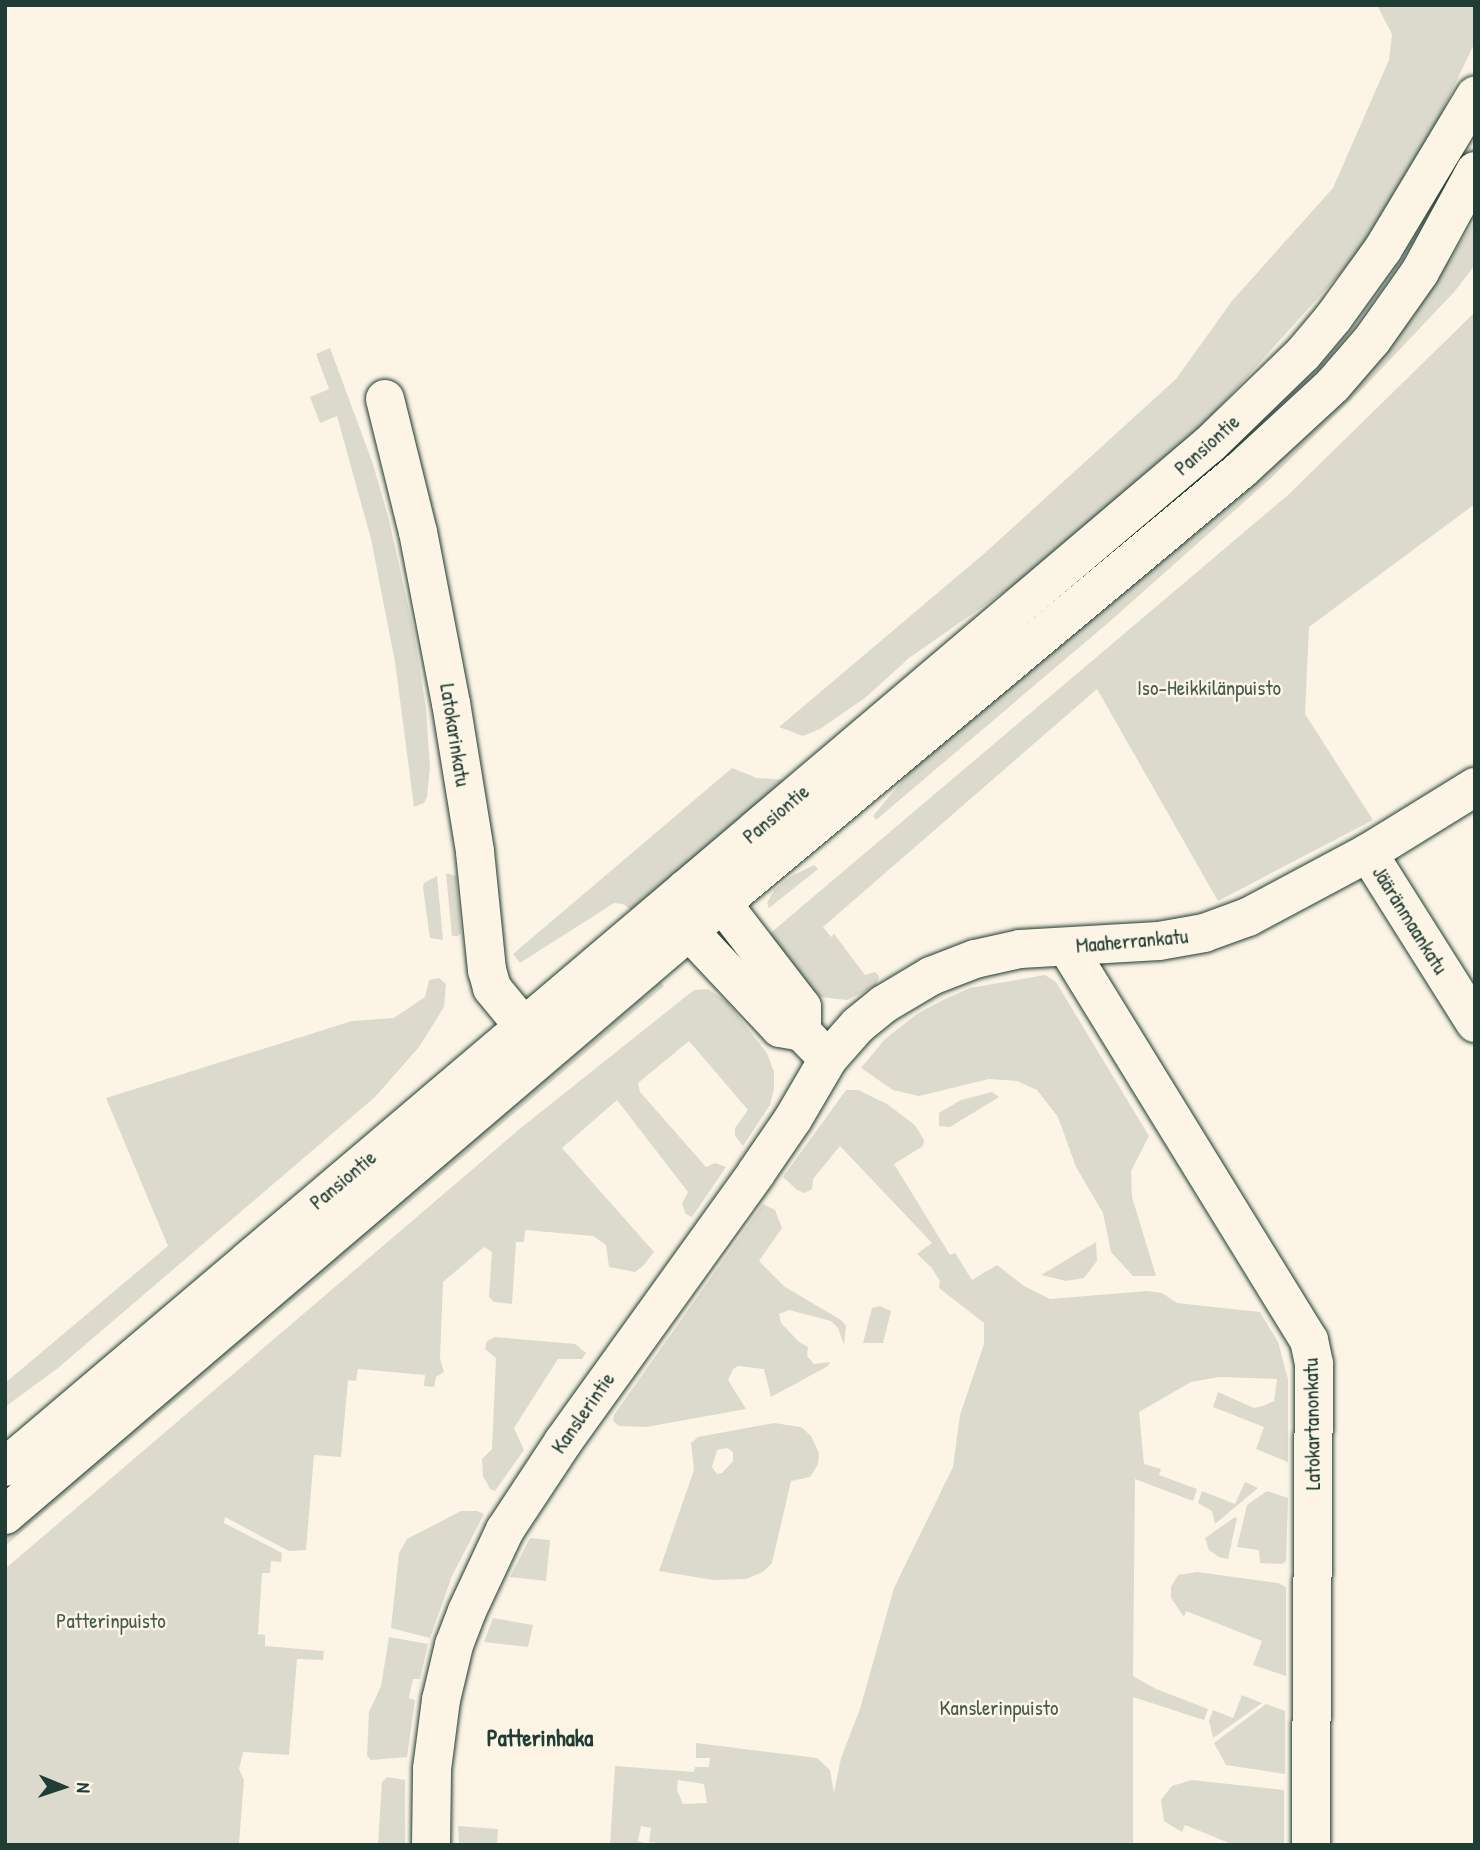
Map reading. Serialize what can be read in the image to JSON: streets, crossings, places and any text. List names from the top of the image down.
{
  "streets": {
    "main road": [
      "Pansiontie",
      "Latokarinkatu",
      "Jääränmaankatu",
      "Maaherrankatu",
      "Kanslerintie",
      "Latokartanonkatu"
    ]
  },
  "crossings": [
    ["Pansiontie", "Latokarinkatu"],
    ["Jääränmaankatu", "Maaherrankatu"],
    ["Maaherrankatu", "Kanslerintie"],
    ["Maaherrankatu", "Latokartanonkatu"]
  ],
  "districts": ["Patterinhaka"],
  "parks": ["Iso-Heikkilänpuisto", "Patterinpuisto", "Kanslerinpuisto"],
  "north": "right"
}
